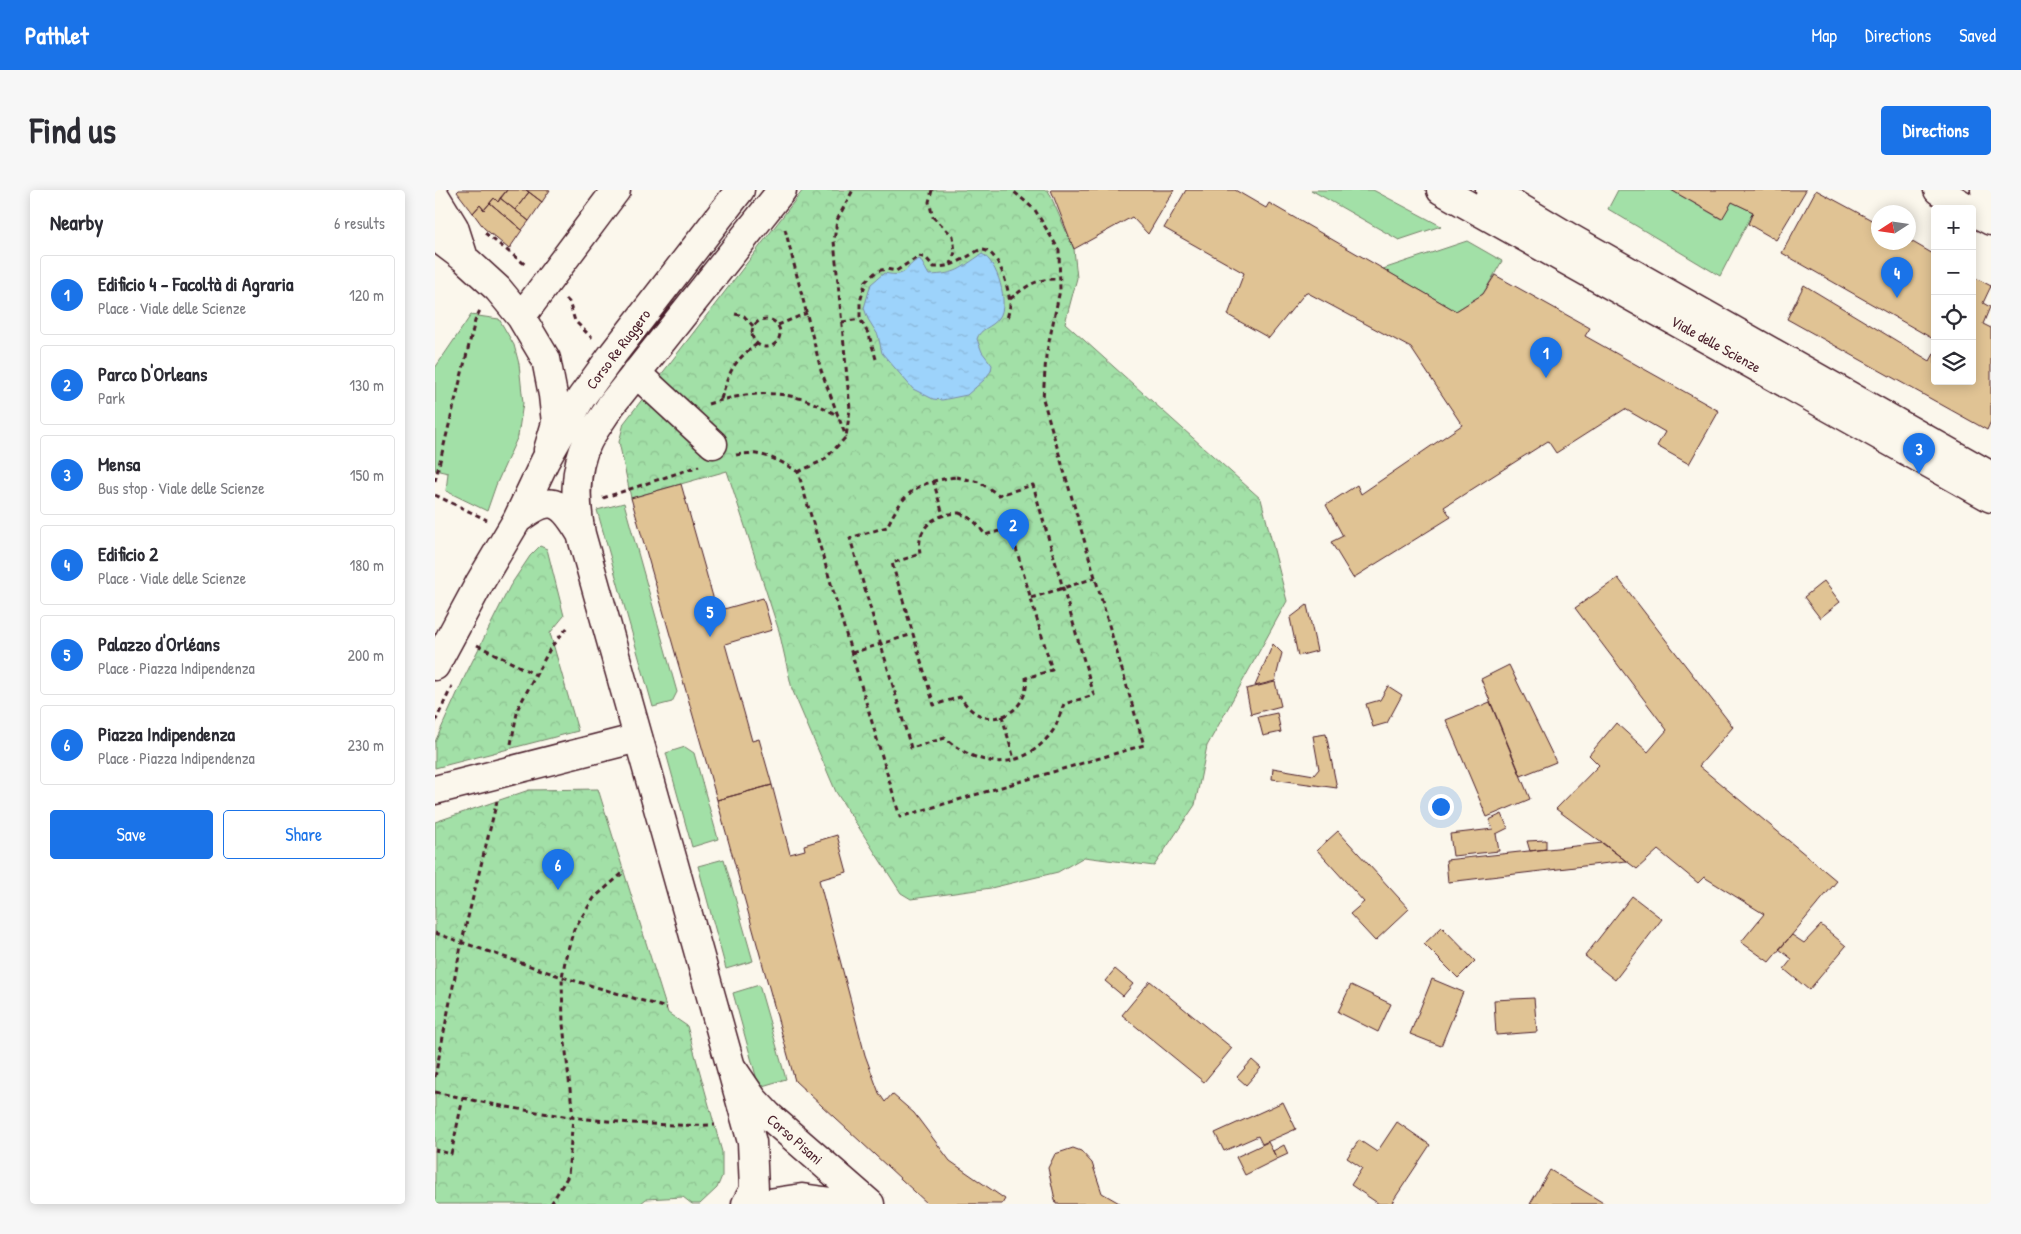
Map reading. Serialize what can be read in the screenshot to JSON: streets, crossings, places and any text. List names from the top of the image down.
{
  "streets": {
    "street": ["Viale delle Scienze", "Corso Re Ruggero", "Corso Pisani"]
  },
  "north": "left",
  "page": {
    "header": "Pathlet",
    "nav": ["Map", "Directions", "Saved"],
    "buttons": [
      "Directions",
      ["Save", "Share"]
    ],
    "title": "Find us",
    "heading": ["Nearby", "6 results"],
    "map_buttons": ["+", "−"],
    "list": [
      {
        "mark": "1",
        "name": "Edificio 4 - Facoltà di Agraria",
        "note": "Place · Viale delle Scienze",
        "value": "120 m"
      },
      {
        "mark": "2",
        "name": "Parco D'Orleans",
        "note": "Park",
        "value": "130 m"
      },
      {
        "mark": "3",
        "name": "Mensa",
        "note": "Bus stop · Viale delle Scienze",
        "value": "150 m"
      },
      {
        "mark": "4",
        "name": "Edificio 2",
        "note": "Place · Viale delle Scienze",
        "value": "180 m"
      },
      {
        "mark": "5",
        "name": "Palazzo d'Orléans",
        "note": "Place · Piazza Indipendenza",
        "value": "200 m"
      },
      {
        "mark": "6",
        "name": "Piazza Indipendenza",
        "note": "Place · Piazza Indipendenza",
        "value": "230 m"
      }
    ],
    "pins": [
      "4",
      "1",
      "3",
      "2",
      "5",
      "6"
    ]
  }
}
